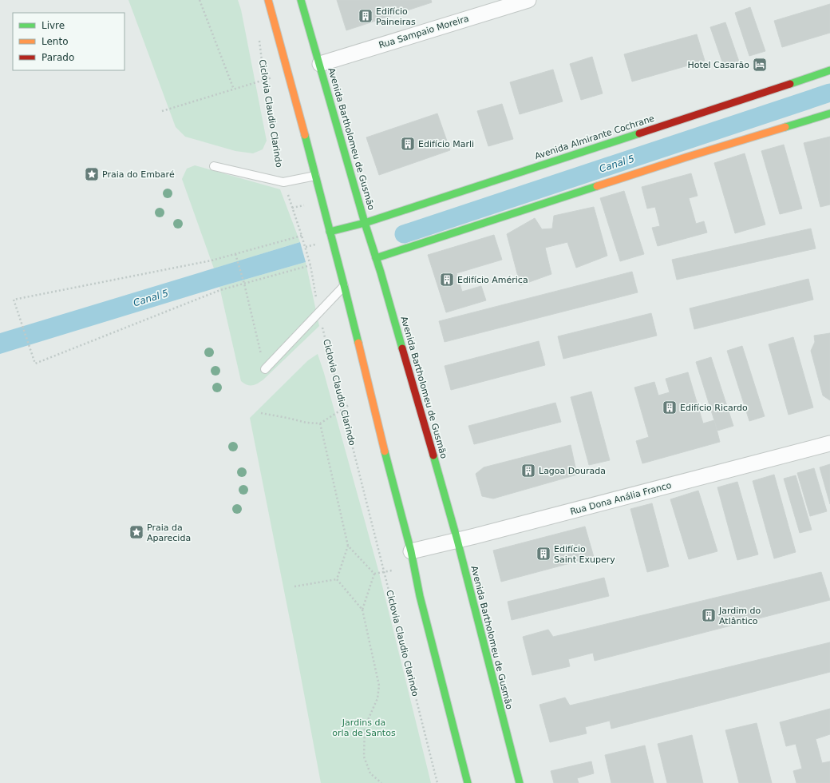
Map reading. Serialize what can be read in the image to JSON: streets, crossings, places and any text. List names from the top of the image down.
{
  "streets": {
    "main road": ["Avenida Almirante Cochrane", "Avenida Bartholomeu de Gusmão"],
    "street": ["Rua Sampaio Moreira", "Rua Dona Anália Franco"],
    "path": ["Ciclovia Claudio Clarindo"]
  },
  "crossings": [
    ["Rua Sampaio Moreira", "Avenida Bartholomeu de Gusmão"],
    ["Avenida Almirante Cochrane", "Avenida Bartholomeu de Gusmão"],
    ["Avenida Bartholomeu de Gusmão", "Rua Dona Anália Franco"]
  ],
  "water": ["Canal 5"],
  "parks": ["Jardins da orla de Santos"],
  "places": {
    "building": [
      "Edifício Paineiras",
      "Edifício Marli",
      "Edifício América",
      "Edifício Ricardo",
      "Lagoa Dourada",
      "Edifício Saint Exupery",
      "Jardim do Atlântico"
    ],
    "hotel": ["Hotel Casarão"],
    "place": ["Praia do Embaré", "Praia da Aparecida"]
  },
  "legend": ["Livre", "Lento", "Parado"]
}
